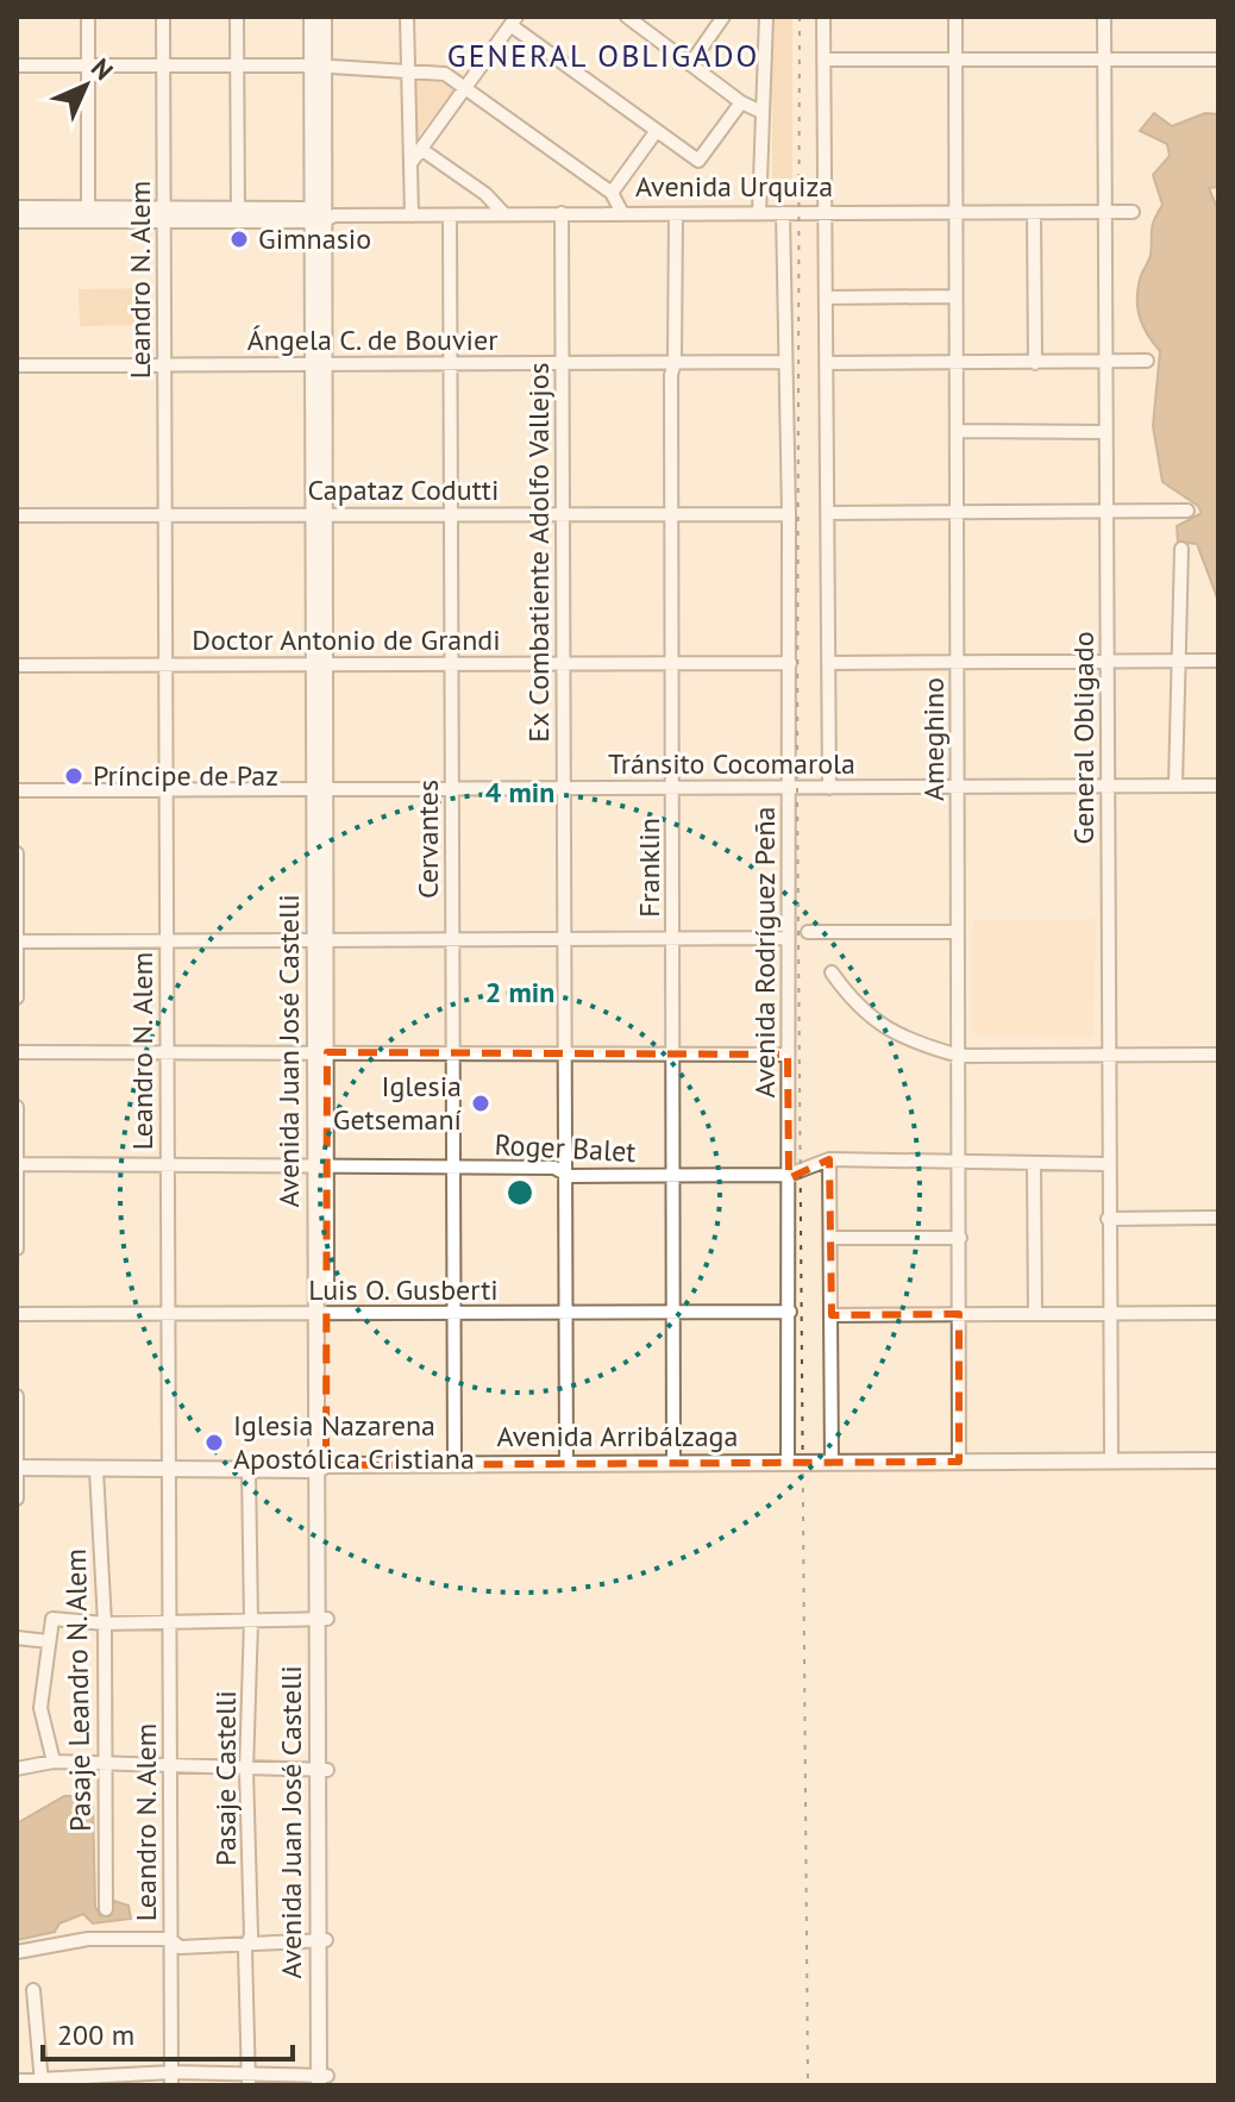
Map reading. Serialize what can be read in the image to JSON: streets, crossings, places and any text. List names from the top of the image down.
{
  "streets": {
    "main road": ["Avenida Urquiza", "Avenida Juan José Castelli", "Avenida Arribálzaga"],
    "street": [
      "Leandro N. Alem",
      "Ángela C. de Bouvier",
      "Capataz Codutti",
      "Ex Combatiente Adolfo Vallejos",
      "Doctor Antonio de Grandi",
      "General Obligado",
      "Ameghino",
      "Tránsito Cocomarola",
      "Cervantes",
      "Franklin",
      "Avenida Rodríguez Peña",
      "Roger Balet",
      "Luis O. Gusberti",
      "Pasaje Leandro N. Alem",
      "Pasaje Castelli"
    ]
  },
  "crossings": [
    ["Avenida Urquiza", "Leandro N. Alem"],
    ["Avenida Urquiza", "Ex Combatiente Adolfo Vallejos"],
    ["Avenida Urquiza", "General Obligado"],
    ["Avenida Urquiza", "Ameghino"],
    ["Avenida Urquiza", "Cervantes"],
    ["Avenida Urquiza", "Franklin"],
    ["Avenida Urquiza", "Avenida Rodríguez Peña"],
    ["Avenida Urquiza", "Avenida Juan José Castelli"],
    ["Leandro N. Alem", "Ángela C. de Bouvier"],
    ["Leandro N. Alem", "Capataz Codutti"],
    ["Leandro N. Alem", "Doctor Antonio de Grandi"],
    ["Leandro N. Alem", "Tránsito Cocomarola"],
    ["Leandro N. Alem", "Roger Balet"],
    ["Leandro N. Alem", "Luis O. Gusberti"],
    ["Leandro N. Alem", "Avenida Arribálzaga"],
    ["Ángela C. de Bouvier", "Ex Combatiente Adolfo Vallejos"],
    ["Ángela C. de Bouvier", "Cervantes"],
    ["Ángela C. de Bouvier", "Franklin"],
    ["Ángela C. de Bouvier", "Avenida Rodríguez Peña"],
    ["Ángela C. de Bouvier", "Avenida Juan José Castelli"],
    ["Capataz Codutti", "Ex Combatiente Adolfo Vallejos"],
    ["Capataz Codutti", "Cervantes"],
    ["Capataz Codutti", "Franklin"],
    ["Capataz Codutti", "Avenida Rodríguez Peña"],
    ["Capataz Codutti", "Avenida Juan José Castelli"],
    ["Ex Combatiente Adolfo Vallejos", "Doctor Antonio de Grandi"],
    ["Ex Combatiente Adolfo Vallejos", "Tránsito Cocomarola"],
    ["Ex Combatiente Adolfo Vallejos", "Roger Balet"],
    ["Ex Combatiente Adolfo Vallejos", "Luis O. Gusberti"],
    ["Ex Combatiente Adolfo Vallejos", "Avenida Arribálzaga"],
    ["Doctor Antonio de Grandi", "Cervantes"],
    ["Doctor Antonio de Grandi", "Franklin"],
    ["Doctor Antonio de Grandi", "Avenida Rodríguez Peña"],
    ["Doctor Antonio de Grandi", "Avenida Juan José Castelli"],
    ["General Obligado", "Tránsito Cocomarola"],
    ["General Obligado", "Roger Balet"],
    ["General Obligado", "Avenida Arribálzaga"],
    ["Ameghino", "Tránsito Cocomarola"],
    ["Ameghino", "Roger Balet"],
    ["Ameghino", "Avenida Arribálzaga"],
    ["Tránsito Cocomarola", "Cervantes"],
    ["Tránsito Cocomarola", "Franklin"],
    ["Tránsito Cocomarola", "Avenida Rodríguez Peña"],
    ["Tránsito Cocomarola", "Avenida Juan José Castelli"],
    ["Cervantes", "Roger Balet"],
    ["Cervantes", "Luis O. Gusberti"],
    ["Cervantes", "Avenida Arribálzaga"],
    ["Franklin", "Roger Balet"],
    ["Franklin", "Luis O. Gusberti"],
    ["Franklin", "Avenida Arribálzaga"],
    ["Avenida Rodríguez Peña", "Roger Balet"],
    ["Avenida Rodríguez Peña", "Luis O. Gusberti"],
    ["Avenida Rodríguez Peña", "Avenida Arribálzaga"],
    ["Avenida Juan José Castelli", "Roger Balet"],
    ["Avenida Juan José Castelli", "Luis O. Gusberti"],
    ["Avenida Juan José Castelli", "Avenida Arribálzaga"],
    ["Avenida Arribálzaga", "Pasaje Leandro N. Alem"],
    ["Avenida Arribálzaga", "Pasaje Castelli"]
  ],
  "districts": ["GENERAL OBLIGADO"],
  "places": [
    "Gimnasio",
    "Príncipe de Paz",
    "Iglesia Getsemaní",
    "Iglesia Nazarena Apostólica Cristiana"
  ],
  "scale_bar": "200 m",
  "north": "top right",
  "rings": ["4 min", "2 min"]
}
